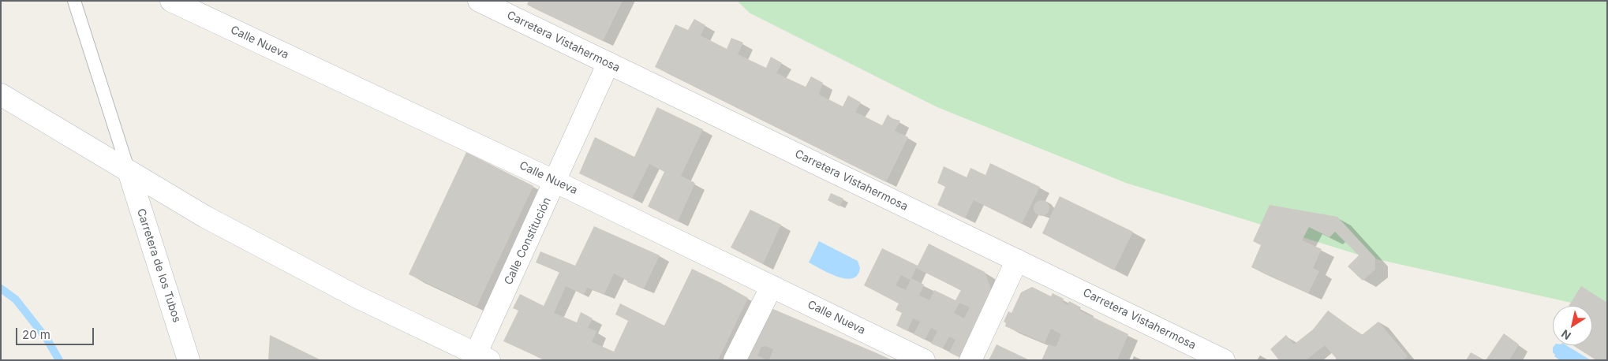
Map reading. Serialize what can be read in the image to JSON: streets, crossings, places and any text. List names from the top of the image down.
{
  "streets": {
    "street": [
      "Carretera Vistahermosa",
      "Calle Nueva",
      "Calle Constitución",
      "Carretera de los Tubos"
    ]
  },
  "crossings": [
    ["Carretera Vistahermosa", "Calle Constitución"],
    ["Calle Nueva", "Calle Constitución"]
  ],
  "scale_bar": "20 m",
  "north": "bottom left"
}
